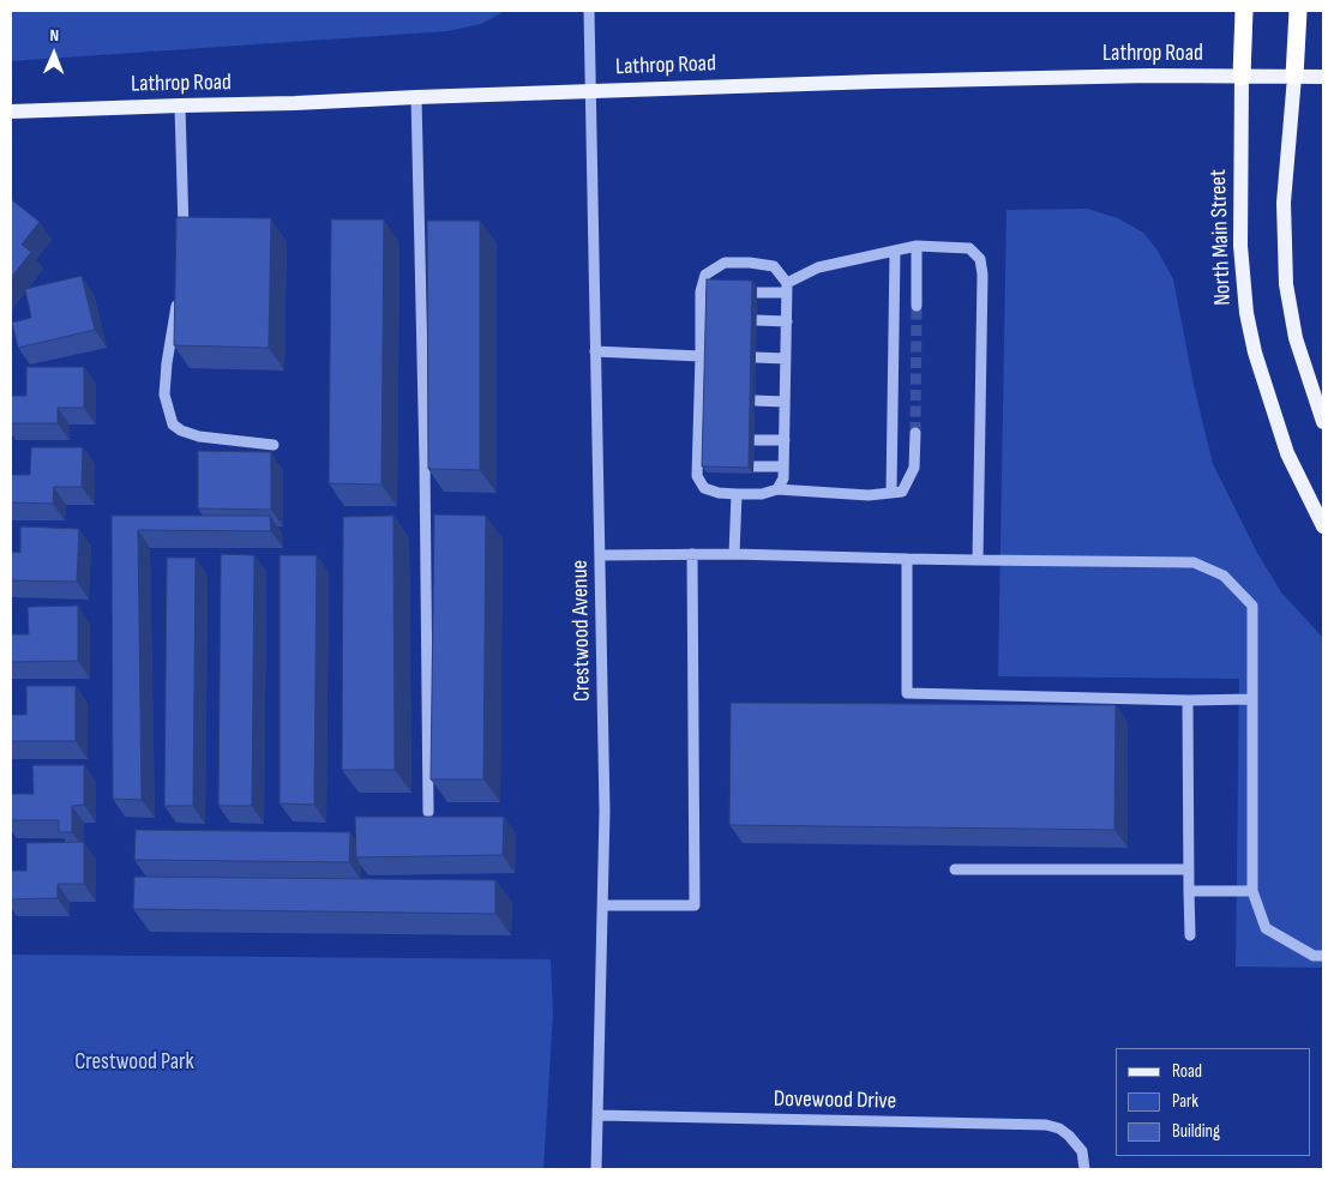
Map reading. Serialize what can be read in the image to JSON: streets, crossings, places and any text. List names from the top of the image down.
{
  "streets": {
    "main road": ["Lathrop Road", "North Main Street"],
    "street": ["Crestwood Avenue", "Dovewood Drive"]
  },
  "crossings": [
    ["Lathrop Road", "North Main Street"],
    ["Lathrop Road", "Crestwood Avenue"],
    ["Crestwood Avenue", "Dovewood Drive"]
  ],
  "parks": ["Crestwood Park"],
  "legend": ["Road", "Park", "Building"],
  "north": "top"
}
